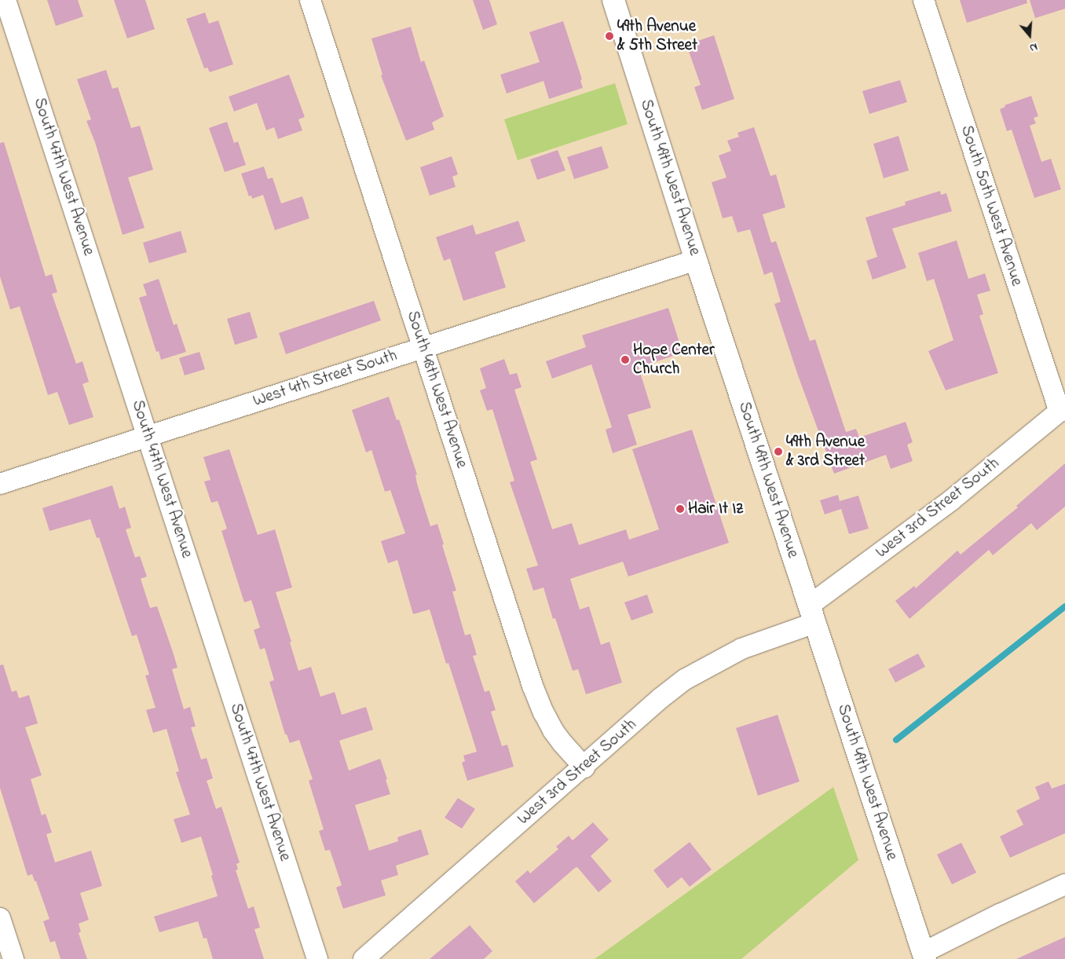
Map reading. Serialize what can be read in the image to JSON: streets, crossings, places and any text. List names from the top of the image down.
{
  "streets": {
    "street": [
      "South 47th West Avenue",
      "South 49th West Avenue",
      "South 50th West Avenue",
      "West 4th Street South",
      "South 48th West Avenue",
      "West 3rd Street South"
    ]
  },
  "crossings": [
    ["South 47th West Avenue", "West 4th Street South"],
    ["South 49th West Avenue", "West 4th Street South"],
    ["South 49th West Avenue", "West 3rd Street South"],
    ["South 50th West Avenue", "West 3rd Street South"],
    ["West 4th Street South", "South 48th West Avenue"],
    ["South 48th West Avenue", "West 3rd Street South"]
  ],
  "places": [
    "49th Avenue & 5th Street",
    "Hope Center Church",
    "49th Avenue & 3rd Street",
    "Hair It Iz"
  ],
  "north": "bottom"
}
